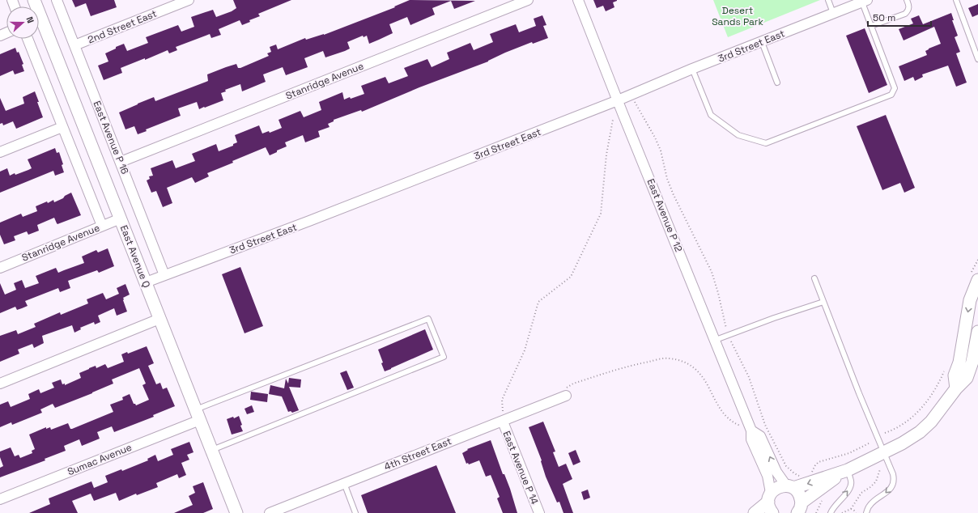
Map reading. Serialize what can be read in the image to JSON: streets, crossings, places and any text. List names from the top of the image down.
{
  "streets": {
    "street": [
      "2nd Street East",
      "3rd Street East",
      "Stanridge Avenue",
      "East Avenue P 16",
      "East Avenue P 12",
      "East Avenue Q",
      "4th Street East",
      "Sumac Avenue",
      "East Avenue P 14"
    ]
  },
  "crossings": [
    ["2nd Street East", "East Avenue P 16"],
    ["3rd Street East", "East Avenue P 16"],
    ["3rd Street East", "East Avenue P 12"],
    ["3rd Street East", "East Avenue Q"],
    ["Stanridge Avenue", "East Avenue P 16"],
    ["Stanridge Avenue", "East Avenue Q"],
    ["East Avenue Q", "Sumac Avenue"],
    ["4th Street East", "East Avenue P 14"]
  ],
  "parks": ["Desert Sands Park"],
  "scale_bar": "50 m",
  "north": "right"
}
